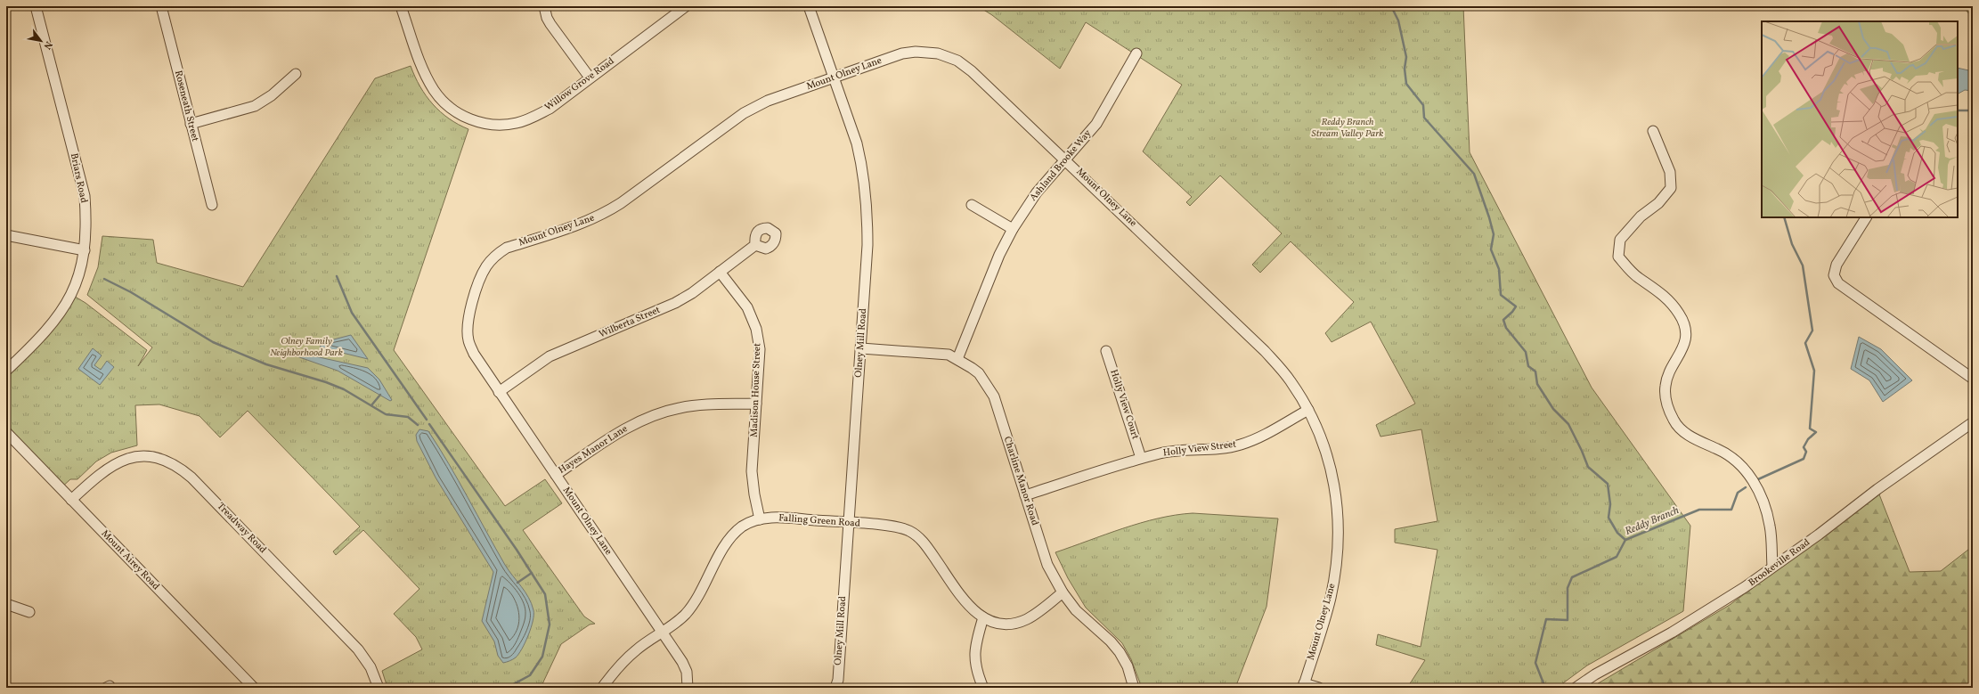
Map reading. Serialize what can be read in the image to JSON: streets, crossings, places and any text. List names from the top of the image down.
{
  "streets": {
    "street": [
      "Mount Olney Lane",
      "Willow Grove Road",
      "Roseneath Street",
      "Ashland Brooke Way",
      "Briars Road",
      "Wilberta Street",
      "Olney Mill Road",
      "Madison House Street",
      "Holly View Court",
      "Holly View Street",
      "Hayes Manor Lane",
      "Charline Manor Road",
      "Falling Green Road",
      "Treadway Road",
      "Mount Airey Road",
      "Brookeville Road"
    ]
  },
  "crossings": [
    ["Mount Olney Lane", "Ashland Brooke Way"],
    ["Mount Olney Lane", "Wilberta Street"],
    ["Mount Olney Lane", "Olney Mill Road"],
    ["Mount Olney Lane", "Holly View Street"],
    ["Mount Olney Lane", "Hayes Manor Lane"],
    ["Mount Olney Lane", "Falling Green Road"],
    ["Ashland Brooke Way", "Charline Manor Road"],
    ["Wilberta Street", "Madison House Street"],
    ["Olney Mill Road", "Charline Manor Road"],
    ["Olney Mill Road", "Falling Green Road"],
    ["Madison House Street", "Hayes Manor Lane"],
    ["Madison House Street", "Falling Green Road"],
    ["Holly View Court", "Holly View Street"],
    ["Holly View Street", "Charline Manor Road"],
    ["Charline Manor Road", "Falling Green Road"],
    ["Treadway Road", "Mount Airey Road"]
  ],
  "water": ["Reddy Branch"],
  "parks": ["Reddy Branch Stream Valley Park", "Olney Family Neighborhood Park"],
  "north": "bottom right"
}
